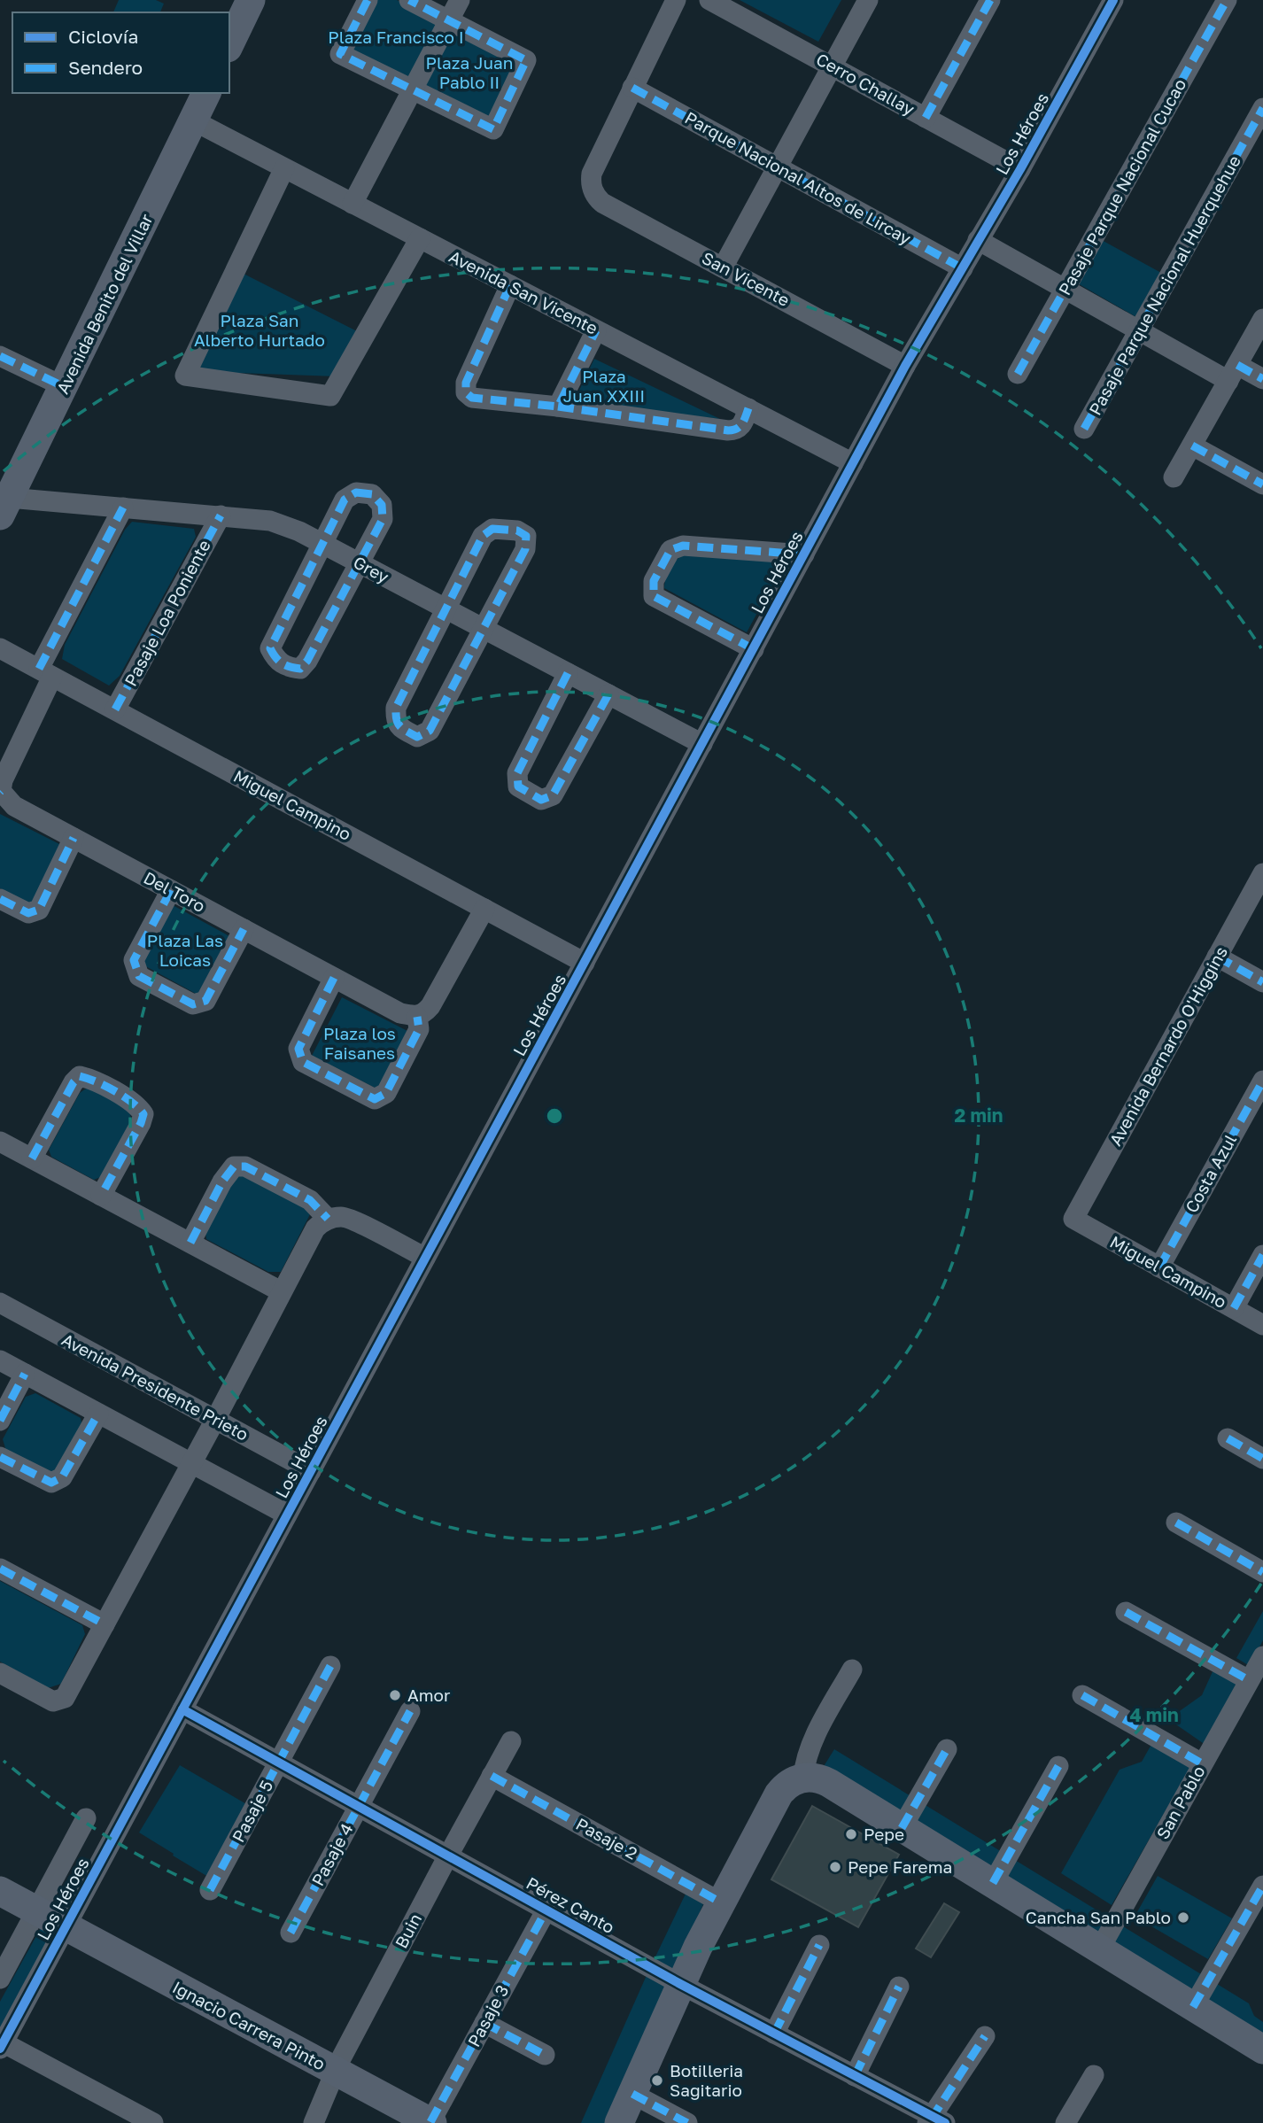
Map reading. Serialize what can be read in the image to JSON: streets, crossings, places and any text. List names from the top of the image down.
{
  "streets": {
    "street": [
      "Cerro Challay",
      "Los Héroes",
      "Parque Nacional Altos de Lircay",
      "Pasaje Parque Nacional Cucao",
      "San Vicente",
      "Pasaje Parque Nacional Huerquehue",
      "Avenida San Vicente",
      "Avenida Benito del Villar",
      "Grey",
      "Pasaje Loa Poniente",
      "Miguel Campino",
      "Del Toro",
      "Avenida Bernardo O'Higgins",
      "Costa Azul",
      "Avenida Presidente Prieto",
      "San Pablo",
      "Pasaje 5",
      "Pasaje 2",
      "Pasaje 4",
      "Pérez Canto",
      "Buin",
      "Pasaje 3",
      "Ignacio Carrera Pinto"
    ]
  },
  "crossings": [
    ["Cerro Challay", "Los Héroes"],
    ["Los Héroes", "Parque Nacional Altos de Lircay"],
    ["Los Héroes", "San Vicente"],
    ["Los Héroes", "Avenida San Vicente"],
    ["Los Héroes", "Grey"],
    ["Los Héroes", "Miguel Campino"],
    ["Los Héroes", "Avenida Presidente Prieto"],
    ["Los Héroes", "Pérez Canto"],
    ["Los Héroes", "Ignacio Carrera Pinto"],
    ["Parque Nacional Altos de Lircay", "San Vicente"],
    ["Avenida San Vicente", "Avenida Benito del Villar"],
    ["Avenida Benito del Villar", "Grey"],
    ["Grey", "Pasaje Loa Poniente"],
    ["Grey", "Del Toro"],
    ["Pasaje Loa Poniente", "Miguel Campino"],
    ["Miguel Campino", "Del Toro"],
    ["Miguel Campino", "Avenida Bernardo O'Higgins"],
    ["Miguel Campino", "Costa Azul"],
    ["Pasaje 5", "Pérez Canto"],
    ["Pasaje 2", "Buin"],
    ["Pasaje 4", "Pérez Canto"],
    ["Pérez Canto", "Buin"],
    ["Pérez Canto", "Pasaje 3"],
    ["Buin", "Ignacio Carrera Pinto"],
    ["Pasaje 3", "Ignacio Carrera Pinto"]
  ],
  "parks": [
    "Plaza Francisco I",
    "Plaza Juan Pablo II",
    "Plaza San Alberto Hurtado",
    "Plaza Juan XXIII",
    "Plaza Las Loicas",
    "Plaza los Faisanes"
  ],
  "places": [
    "Amor",
    "Pepe",
    "Pepe Farema",
    "Cancha San Pablo",
    "Botilleria Sagitario"
  ],
  "legend": ["Ciclovía", "Sendero"],
  "rings": ["2 min", "4 min"]
}
